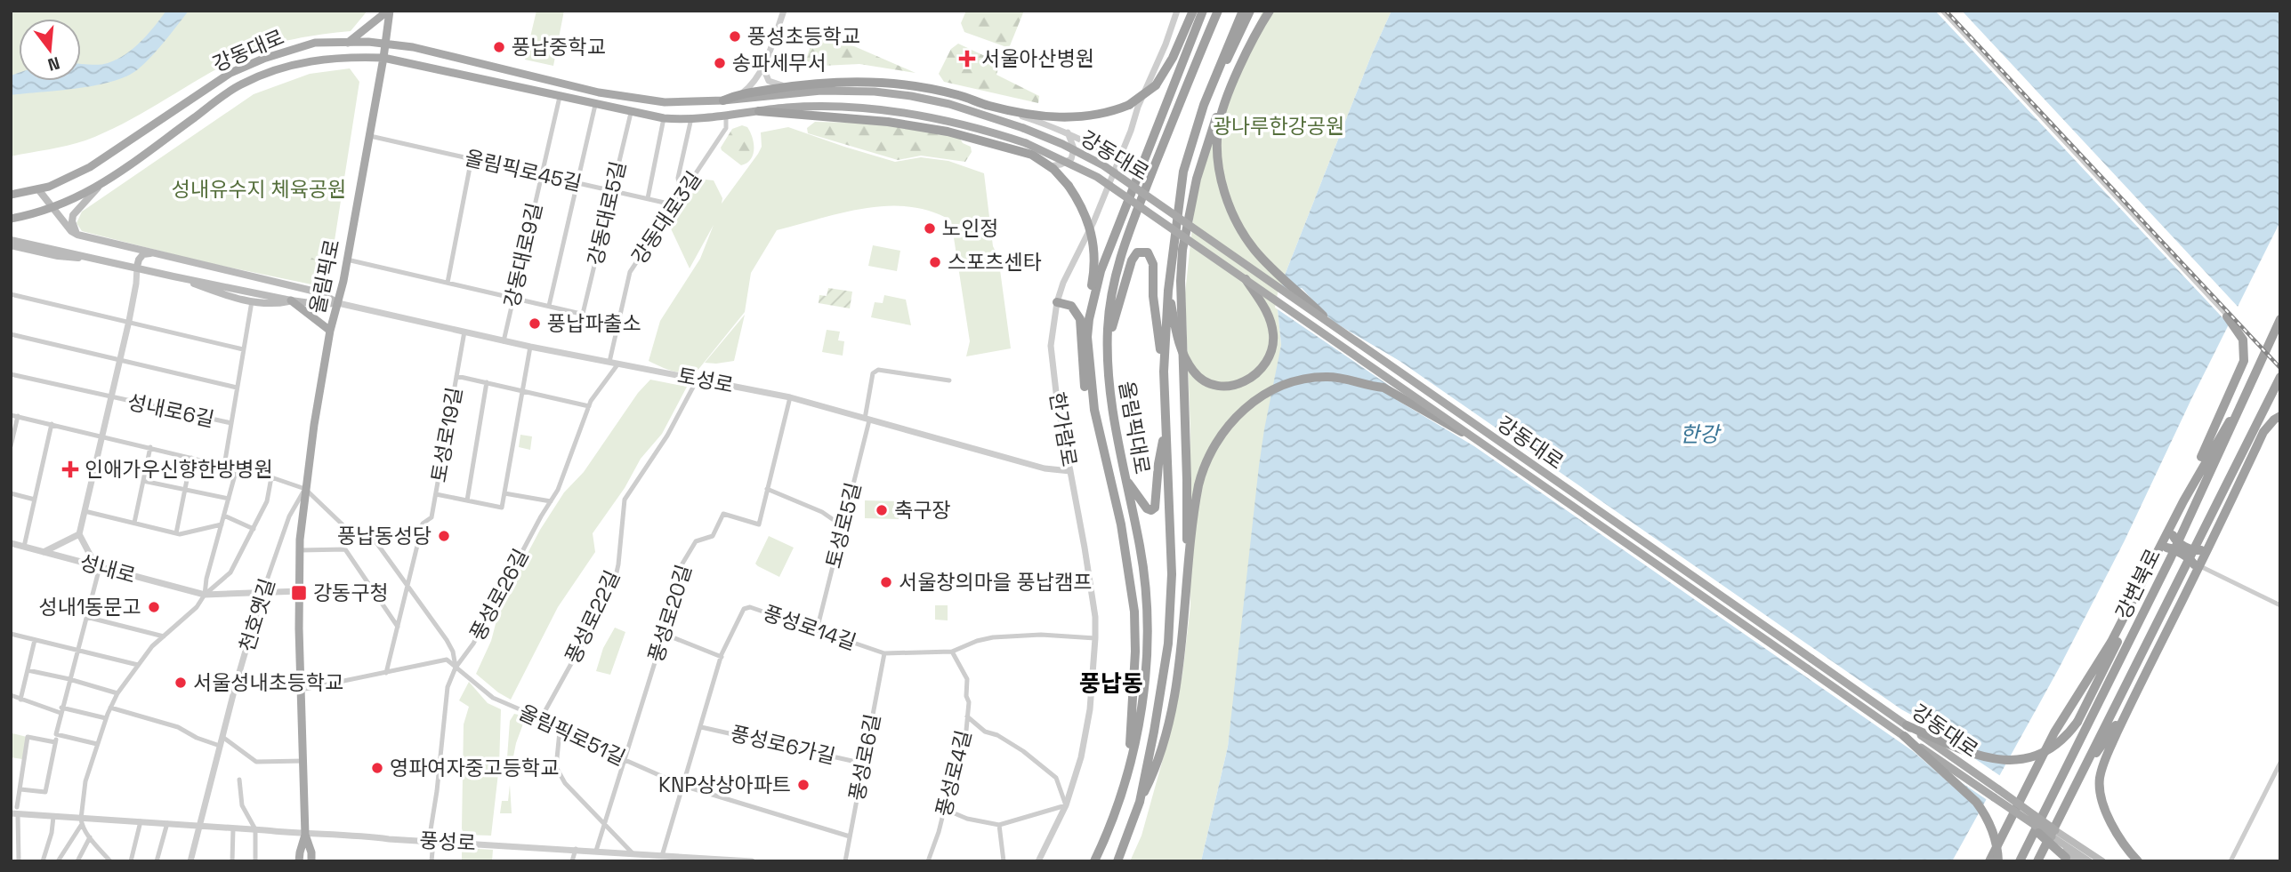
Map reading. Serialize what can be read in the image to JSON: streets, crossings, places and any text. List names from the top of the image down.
{
  "streets": {
    "highway": ["올림픽대로", "강변북로"],
    "main road": ["강동대로", "올림픽로"],
    "street": [
      "올림픽로45길",
      "강동대로5길",
      "강동대로3길",
      "강동대로9길",
      "토성로",
      "성내로6길",
      "한가람로",
      "토성로19길",
      "토성로5길",
      "성내로",
      "풍성로26길",
      "풍성로20길",
      "천호옛길",
      "풍성로22길",
      "풍성로14길",
      "올림픽로51길",
      "풍성로6가길",
      "풍성로6길",
      "풍성로4길",
      "풍성로"
    ]
  },
  "crossings": [
    ["강동대로", "강동대로5길"],
    ["강동대로", "강동대로3길"],
    ["강동대로", "강동대로9길"],
    ["강동대로", "올림픽로"],
    ["올림픽로45길", "강동대로5길"],
    ["올림픽로45길", "강동대로3길"],
    ["올림픽로45길", "강동대로9길"],
    ["올림픽로45길", "올림픽로"],
    ["강동대로3길", "토성로"],
    ["강동대로9길", "토성로"],
    ["올림픽로", "토성로"],
    ["올림픽로", "성내로"],
    ["올림픽로", "천호옛길"],
    ["올림픽로", "풍성로"],
    ["토성로", "한가람로"],
    ["토성로", "토성로19길"],
    ["토성로", "토성로5길"],
    ["토성로", "풍성로26길"],
    ["토성로", "풍성로20길"],
    ["토성로", "풍성로22길"],
    ["한가람로", "풍성로14길"],
    ["토성로19길", "풍성로26길"],
    ["토성로5길", "풍성로14길"],
    ["성내로", "천호옛길"],
    ["풍성로26길", "올림픽로51길"],
    ["풍성로26길", "풍성로"],
    ["풍성로20길", "올림픽로51길"],
    ["풍성로20길", "풍성로"],
    ["천호옛길", "풍성로"],
    ["풍성로22길", "올림픽로51길"],
    ["풍성로14길", "올림픽로51길"],
    ["풍성로14길", "풍성로6가길"],
    ["풍성로14길", "풍성로6길"],
    ["풍성로14길", "풍성로4길"],
    ["풍성로14길", "풍성로"],
    ["올림픽로51길", "풍성로6길"],
    ["풍성로6가길", "풍성로6길"]
  ],
  "districts": ["풍납동"],
  "water": ["한강"],
  "parks": ["광나루한강공원", "성내유수지 체육공원"],
  "places": {
    "other": [
      "풍성초등학교",
      "풍납중학교",
      "송파세무서",
      "노인정",
      "스포츠센타",
      "풍납파출소",
      "축구장",
      "풍납동성당",
      "서울창의마을 풍납캠프",
      "성내1동문고",
      "서울성내초등학교",
      "영파여자중고등학교",
      "KNP상상아파트"
    ],
    "health": ["서울아산병원", "인애가우신향한방병원"],
    "transit": ["강동구청"]
  },
  "north": "bottom"
}
